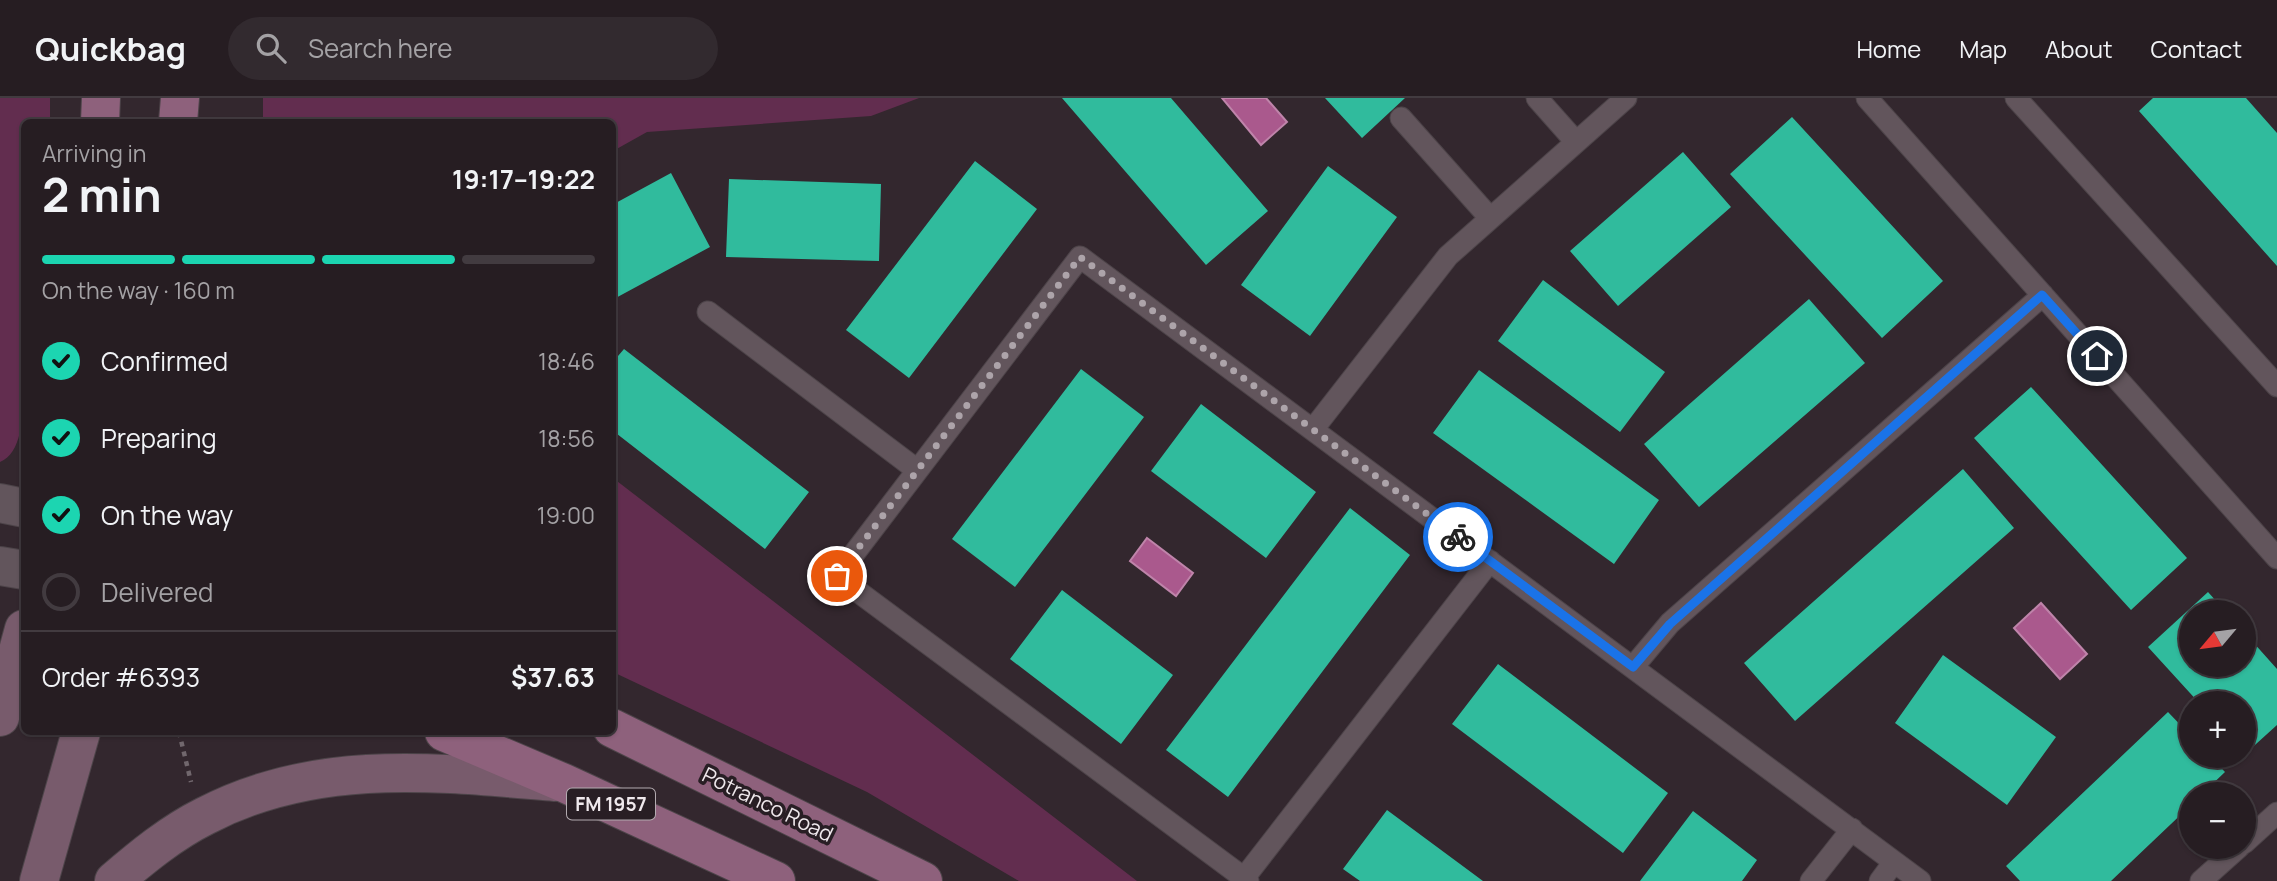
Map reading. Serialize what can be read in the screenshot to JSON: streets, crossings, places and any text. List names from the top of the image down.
{
  "streets": {
    "main road": ["FM 1957", "Potranco Road"]
  },
  "north": "bottom left",
  "page": {
    "header": "Quickbag",
    "search": "Search here",
    "nav": [
      "Home",
      "Map",
      "About",
      "Contact"
    ],
    "heading": ["2 min", "Arriving in", "19:17–19:22"],
    "panel": ["Order #6393", "$37.63"],
    "bar": "On the way · 160 m",
    "list": [
      ["Confirmed", "18:46"],
      ["Preparing", "18:56"],
      ["On the way", "19:00"],
      "Delivered"
    ],
    "map_buttons": ["+", "−"]
  }
}
